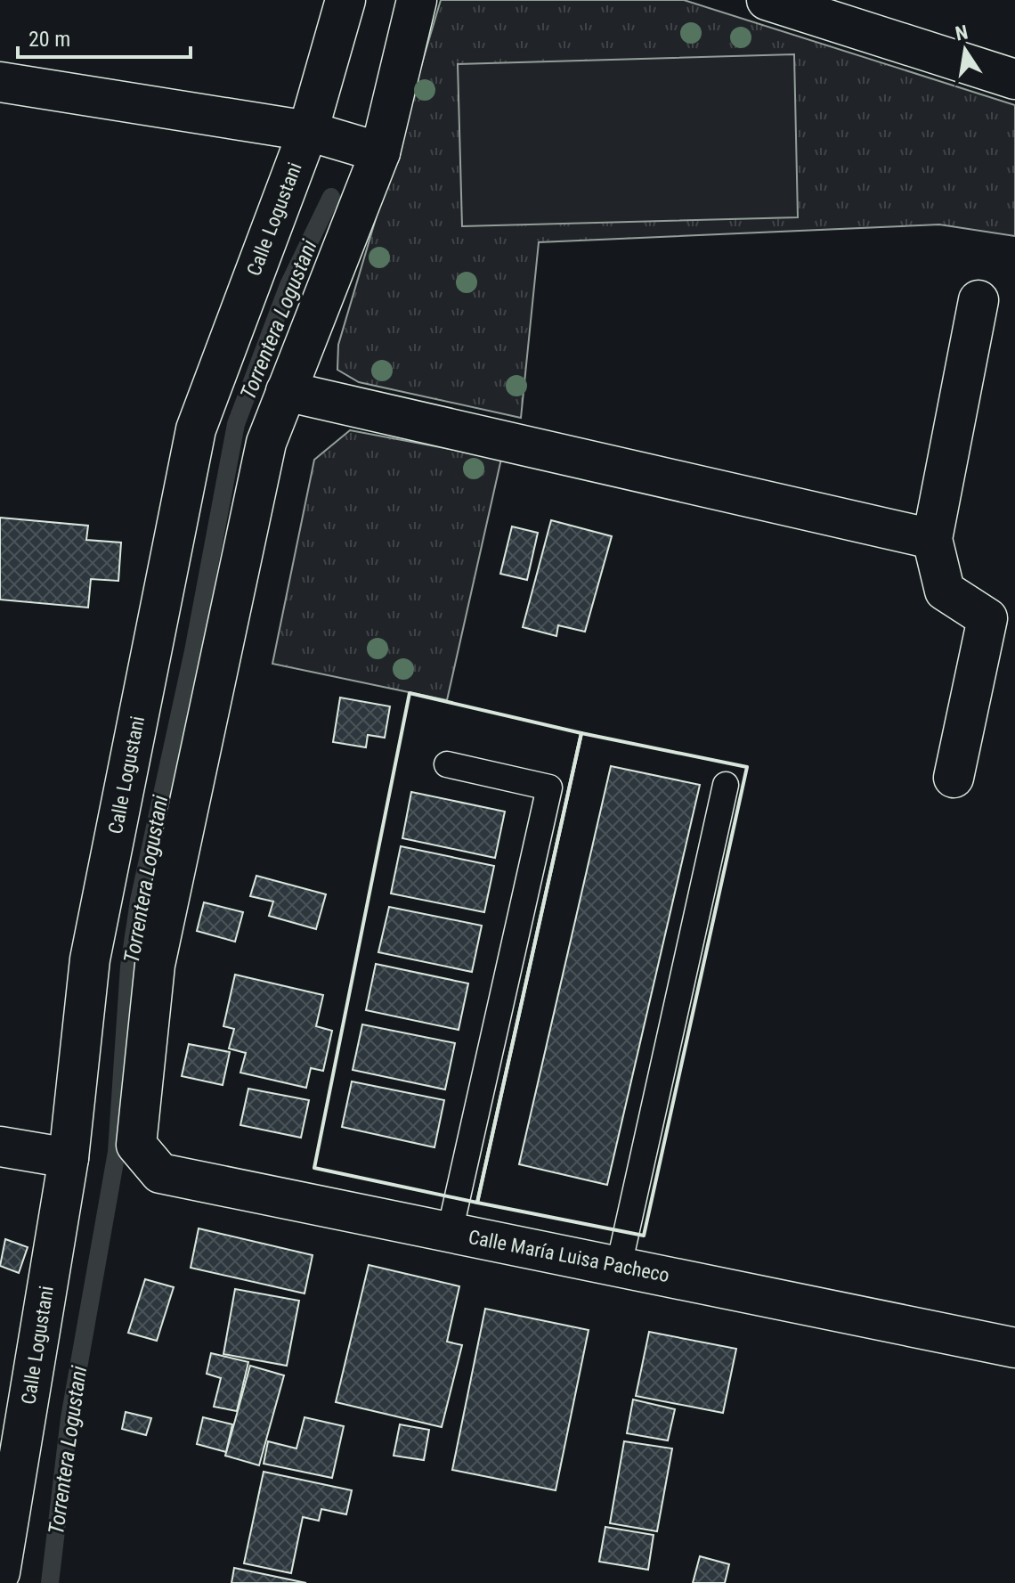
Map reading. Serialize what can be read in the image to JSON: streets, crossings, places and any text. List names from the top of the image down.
{
  "streets": {
    "street": ["Calle Logustani", "Calle María Luisa Pacheco"]
  },
  "water": ["Torrentera Logustani"],
  "scale_bar": "20 m",
  "north": "top"
}
